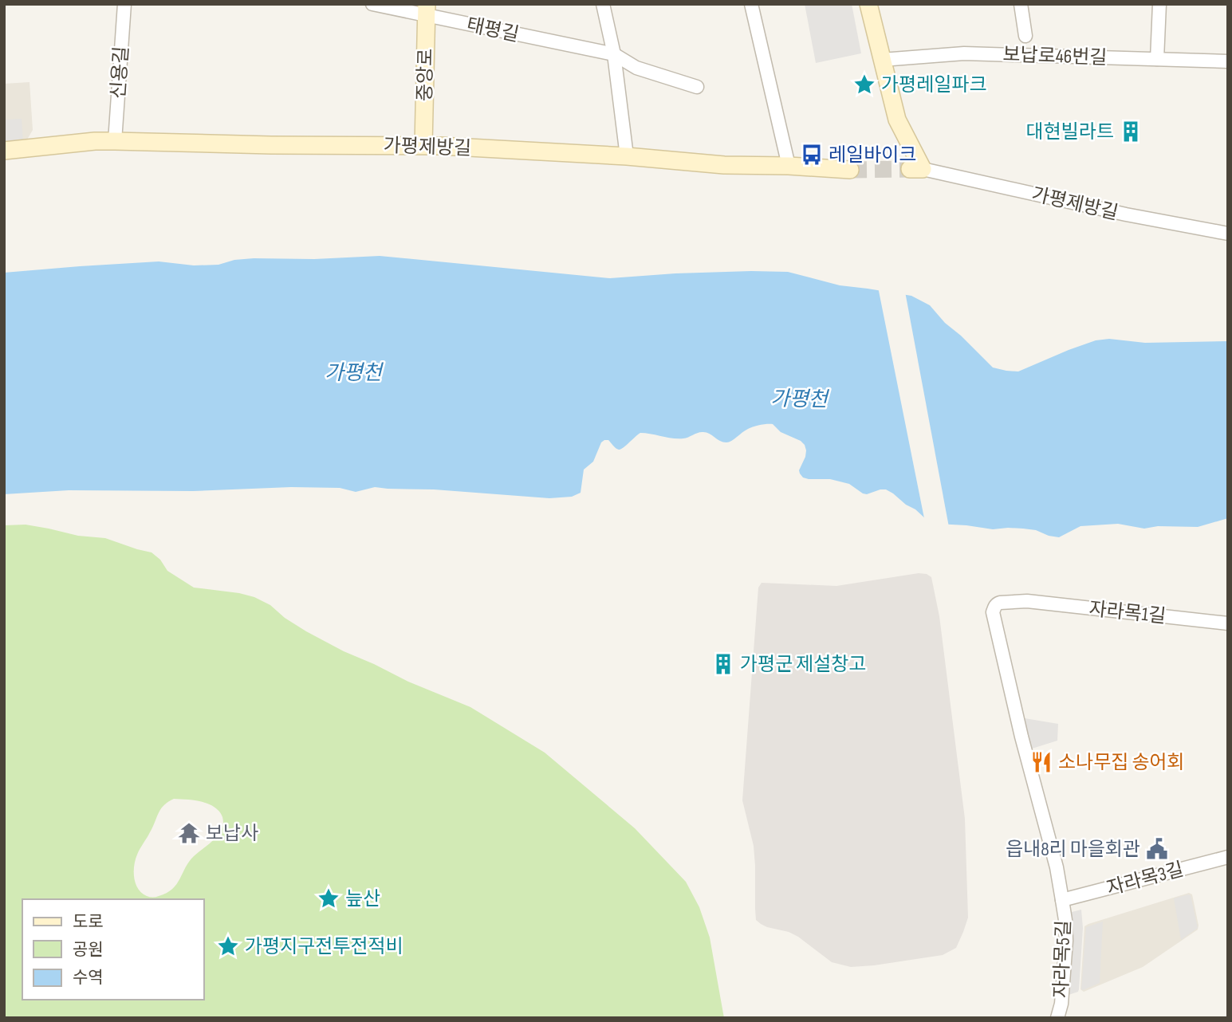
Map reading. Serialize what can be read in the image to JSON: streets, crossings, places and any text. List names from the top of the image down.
{
  "streets": {
    "street": [
      "태평길",
      "보납로46번길",
      "신용길",
      "중앙로",
      "가평제방길",
      "자라목1길",
      "자라목3길",
      "자라목5길"
    ]
  },
  "crossings": [
    ["태평길", "중앙로"],
    ["보납로46번길", "가평제방길"],
    ["신용길", "가평제방길"],
    ["중앙로", "가평제방길"],
    ["자라목1길", "자라목3길"],
    ["자라목1길", "자라목5길"],
    ["자라목3길", "자라목5길"]
  ],
  "water": ["가평천"],
  "places": {
    "place": ["가평레일파크", "늪산", "가평지구전투전적비"],
    "building": ["대현빌라트", "가평군 제설창고"],
    "bus stop": ["레일바이크"],
    "restaurant": ["소나무집 송어회"],
    "temple": ["보납사"],
    "public building": ["읍내8리 마을회관"]
  },
  "legend": ["도로", "공원", "수역"]
}
